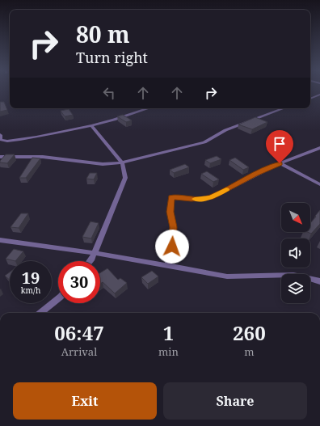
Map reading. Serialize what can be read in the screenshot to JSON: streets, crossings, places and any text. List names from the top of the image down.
{
  "north": "bottom right",
  "page": {
    "turn": ["80 m", "Turn right"],
    "speed": "19 km/h",
    "limit": "30",
    "eta": [
      "06:47",
      "Arrival",
      "1",
      "min",
      "260",
      "m"
    ],
    "buttons": ["Exit", "Share"]
  }
}
